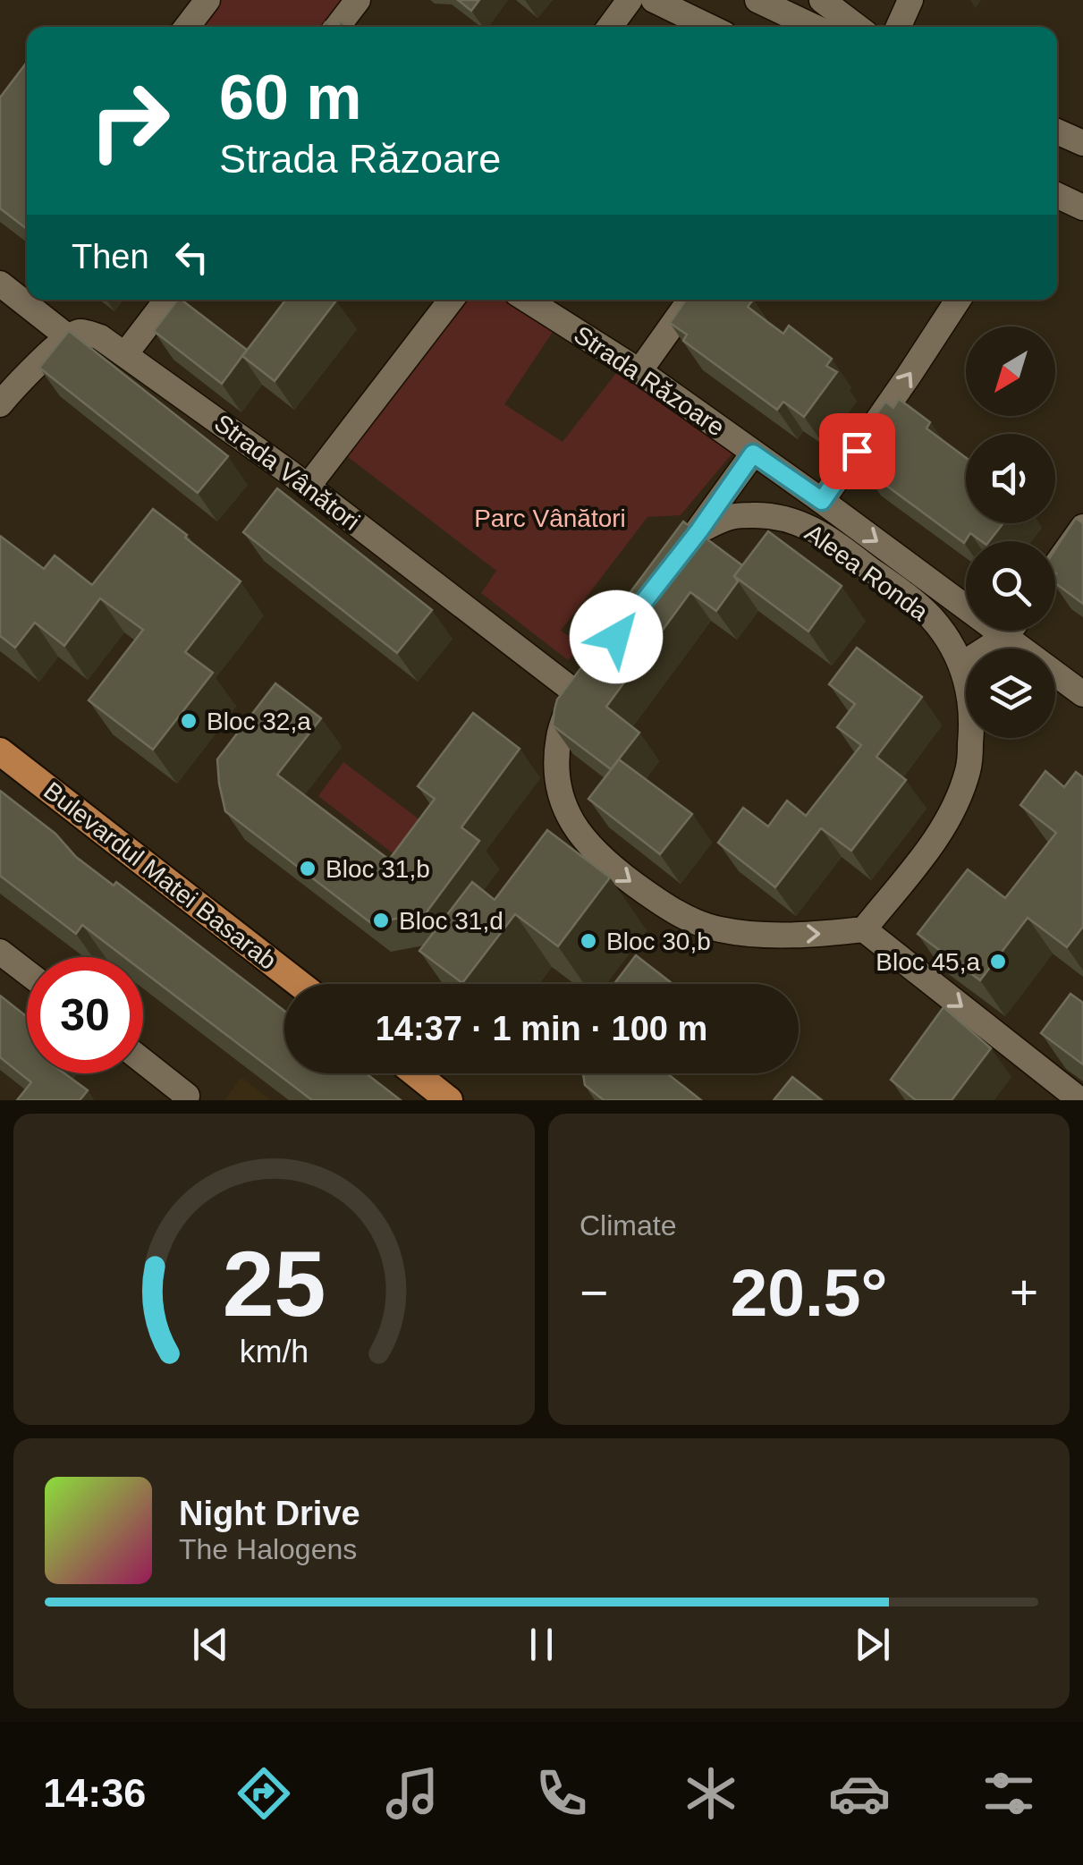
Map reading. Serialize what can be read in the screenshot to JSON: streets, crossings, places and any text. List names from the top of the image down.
{
  "streets": {
    "main road": ["Bulevardul Matei Basarab"],
    "street": ["Strada Răzoare", "Strada Vânători", "Aleea Ronda"]
  },
  "crossings": [
    ["Strada Vânători", "Aleea Ronda"]
  ],
  "one_way": ["Strada Vânători"],
  "parks": ["Parc Vânători"],
  "places": [
    "Bloc 32,a",
    "Bloc 31,b",
    "Bloc 31,d",
    "Bloc 30,b",
    "Bloc 45,a"
  ],
  "north": "bottom left",
  "page": {
    "turn": ["60 m", "Strada Răzoare"],
    "then": "Then",
    "limit": "30",
    "trip": "14:37 · 1 min · 100 m",
    "tile": "Climate",
    "heat": ["−", "20.5°", "+"],
    "song": ["Night Drive", "The Halogens"],
    "tabs": "14:36",
    "gauge": ["25", "km/h"]
  }
}
